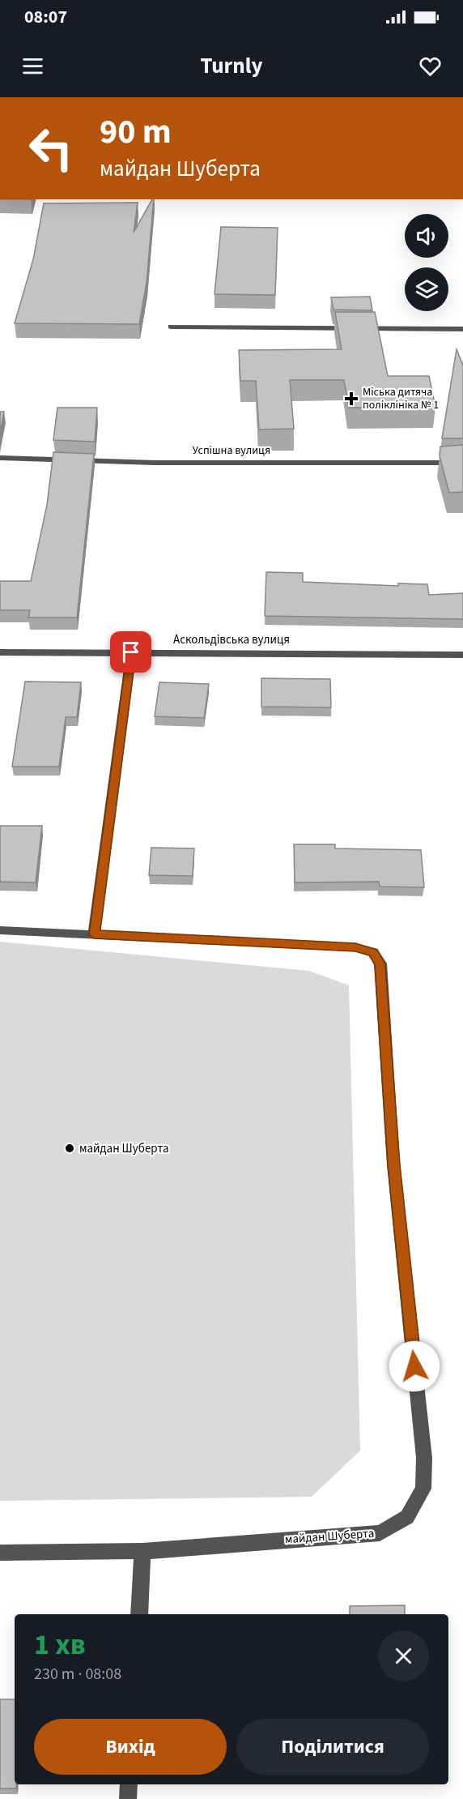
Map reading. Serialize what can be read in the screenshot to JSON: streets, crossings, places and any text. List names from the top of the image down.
{
  "streets": {
    "street": ["Успішна вулиця", "Аскольдівська вулиця", "майдан Шуберта"]
  },
  "places": {
    "health": ["Міська дитяча поліклініка № 1"],
    "other": ["майдан Шуберта"]
  },
  "page": {
    "status": "08:07",
    "header": "Turnly",
    "turn": ["90 m", "майдан Шуберта"],
    "heading": ["1 хв", "230 m · 08:08"],
    "buttons": ["Вихід", "Поділитися"]
  }
}
